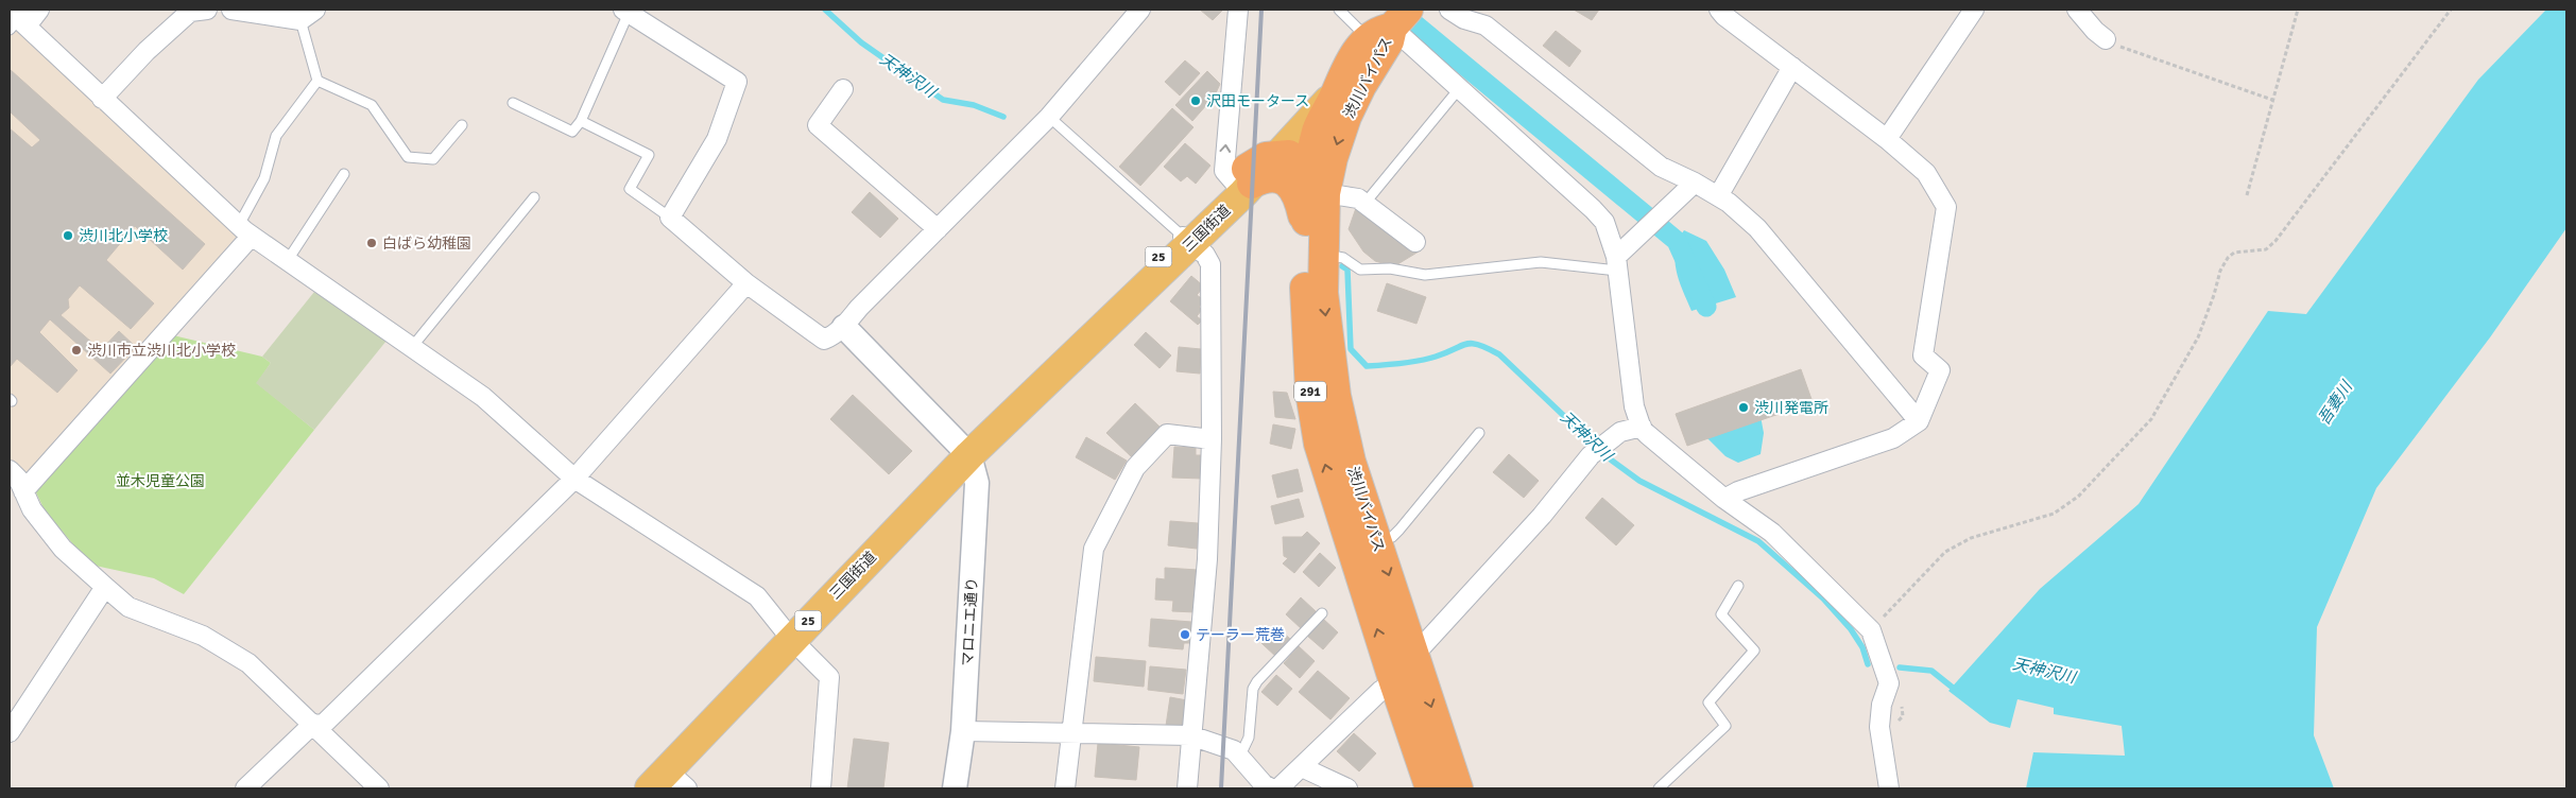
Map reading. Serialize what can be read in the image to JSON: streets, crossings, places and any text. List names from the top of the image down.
{
  "streets": {
    "highway": ["渋川バイパス", "291"],
    "main road": ["三国街道", "25"],
    "street": ["マロニエ通り"]
  },
  "crossings": [
    ["渋川バイパス", "三国街道"],
    ["三国街道", "マロニエ通り"]
  ],
  "water": ["天神沢川", "吾妻川"],
  "parks": ["並木児童公園"],
  "places": [
    "沢田モータース",
    "渋川北小学校",
    "白ばら幼稚園",
    "渋川市立渋川北小学校",
    "渋川発電所",
    "テーラー荒巻"
  ]
}
